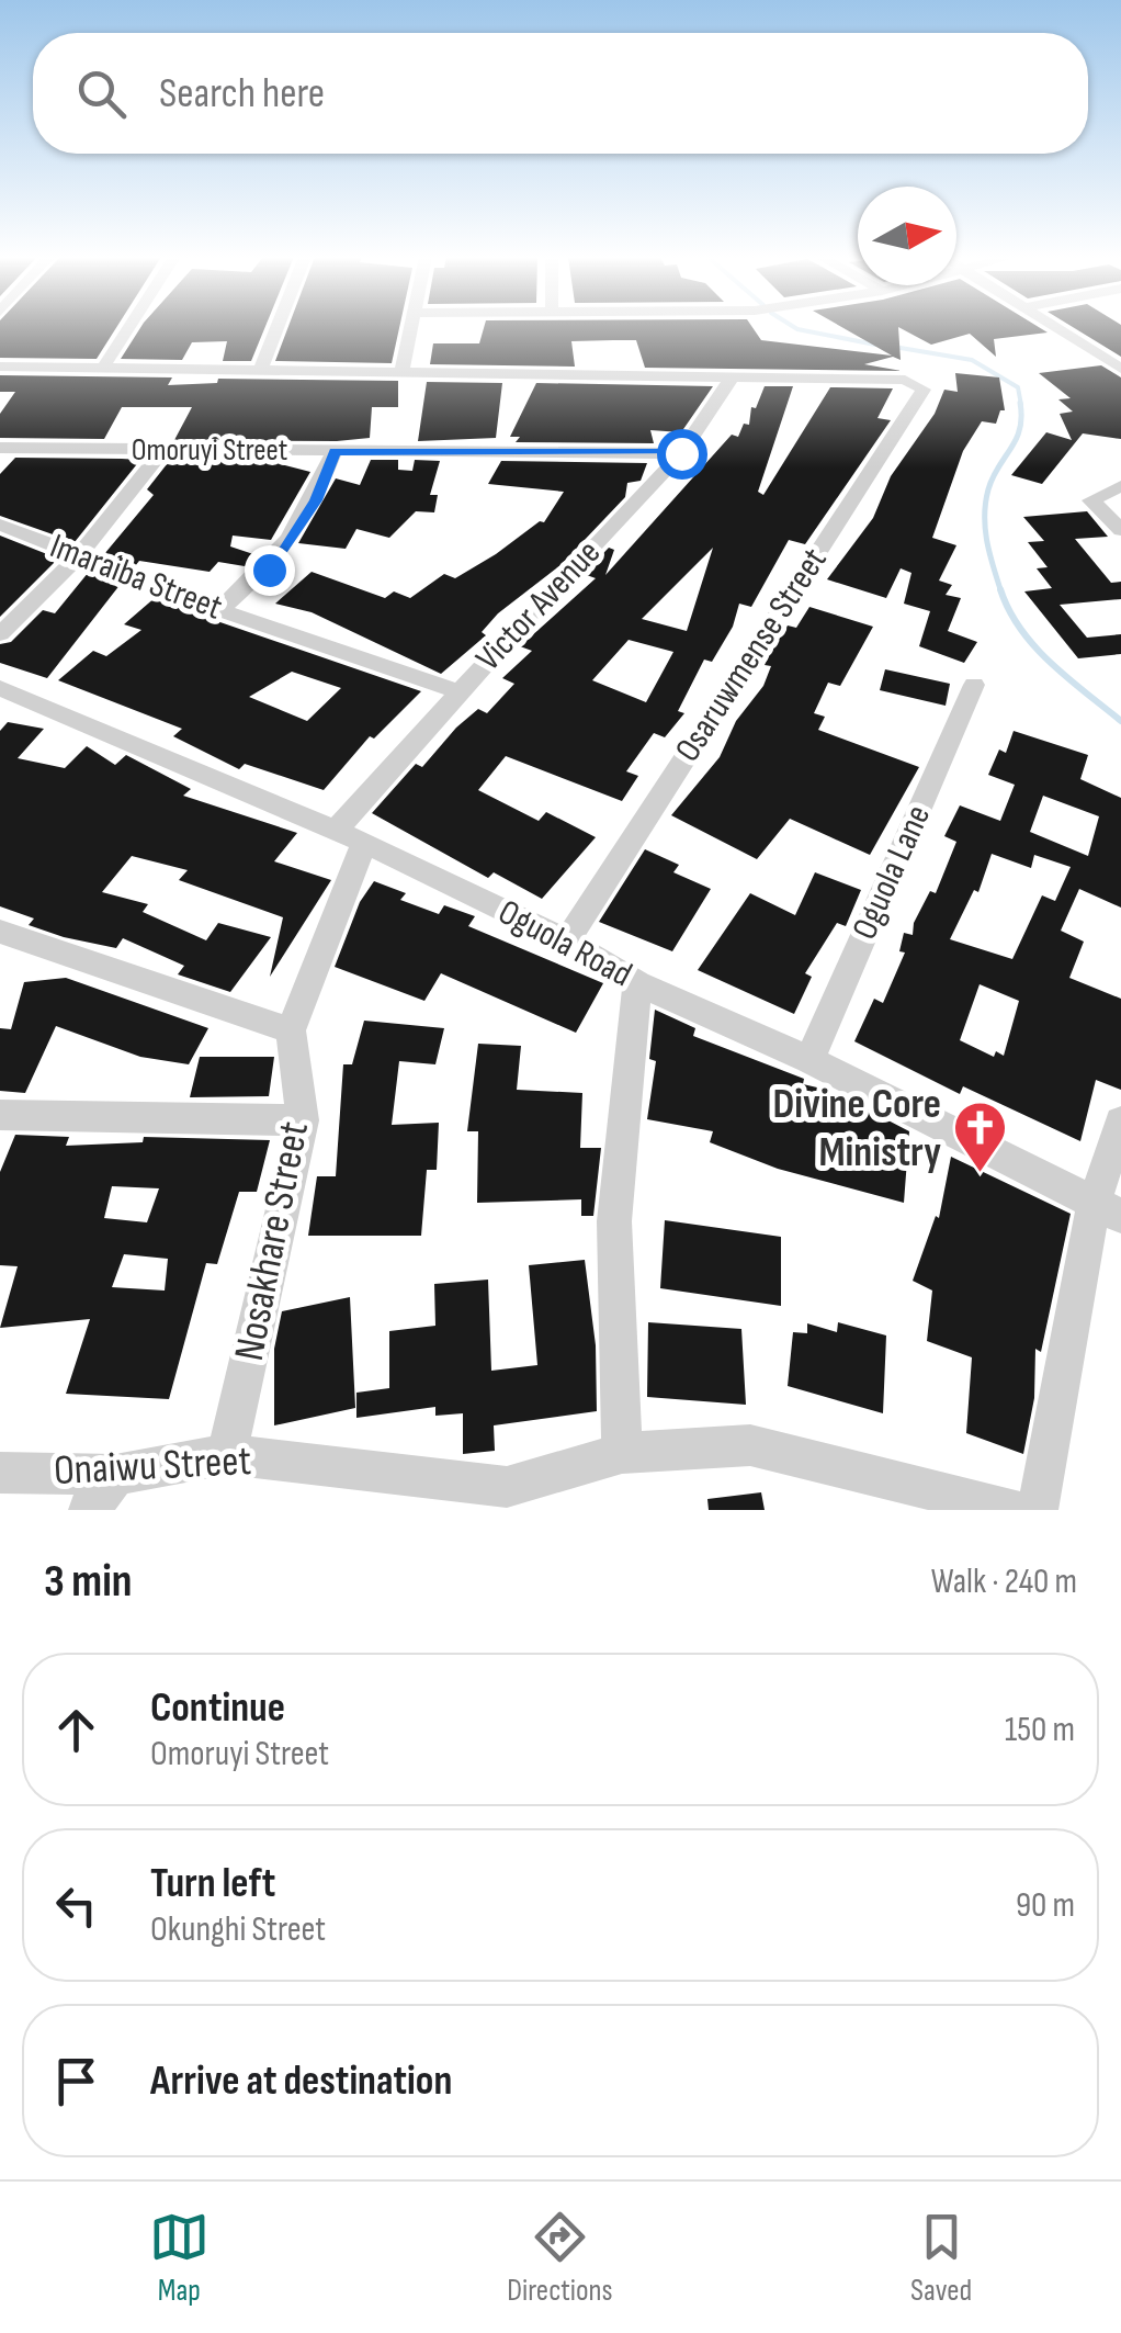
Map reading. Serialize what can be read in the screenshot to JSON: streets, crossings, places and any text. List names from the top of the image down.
{
  "streets": {
    "street": [
      "Omoruyi Street",
      "Imaraiba Street",
      "Victor Avenue",
      "Osaruwmense Street",
      "Oguola Lane",
      "Oguola Road",
      "Nosakhare Street",
      "Onaiwu Street"
    ]
  },
  "crossings": [
    ["Omoruyi Street", "Victor Avenue"],
    ["Imaraiba Street", "Victor Avenue"],
    ["Victor Avenue", "Osaruwmense Street"],
    ["Victor Avenue", "Oguola Road"],
    ["Victor Avenue", "Nosakhare Street"],
    ["Osaruwmense Street", "Oguola Road"],
    ["Oguola Lane", "Oguola Road"],
    ["Oguola Road", "Nosakhare Street"],
    ["Nosakhare Street", "Onaiwu Street"]
  ],
  "places": {
    "church": ["Divine Core Ministry"]
  },
  "north": "right",
  "page": {
    "search": "Search here",
    "heading": ["3 min", "Walk · 240 m"],
    "list": [
      ["Continue", "Omoruyi Street", "150 m"],
      ["Turn left", "Okunghi Street", "90 m"],
      "Arrive at destination"
    ],
    "nav": ["Map", "Directions", "Saved"]
  }
}
